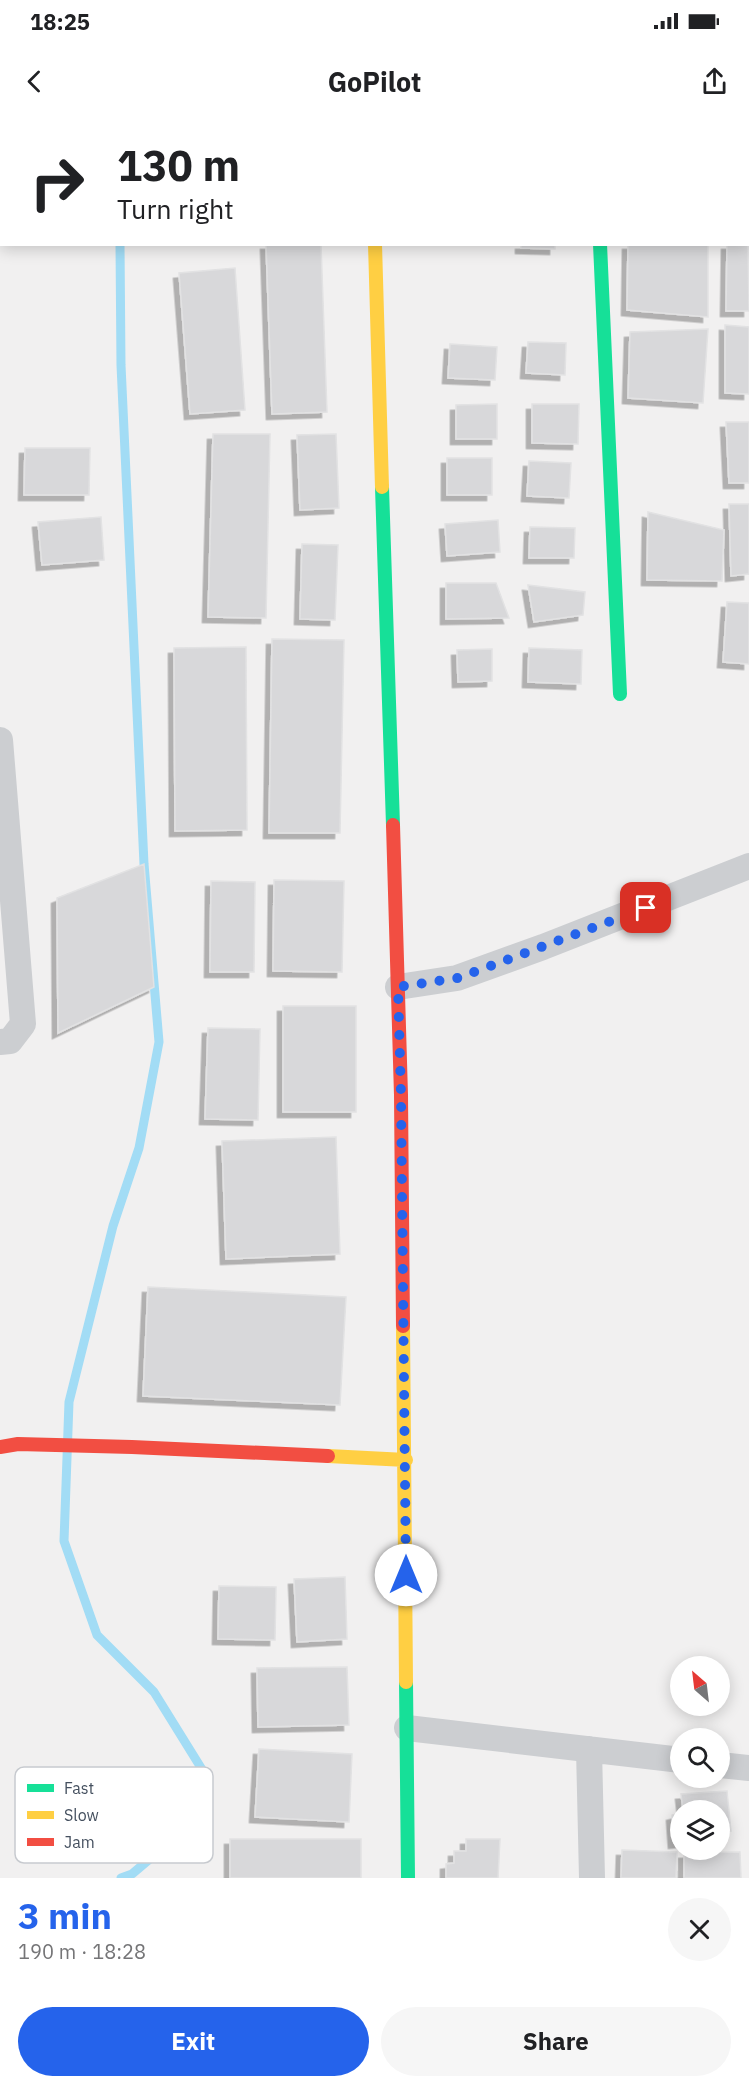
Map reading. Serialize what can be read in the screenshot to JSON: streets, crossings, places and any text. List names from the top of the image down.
{
  "legend": ["Fast", "Slow", "Jam"],
  "north": "top left",
  "page": {
    "status": "18:25",
    "header": "GoPilot",
    "turn": ["130 m", "Turn right"],
    "heading": ["3 min", "190 m · 18:28"],
    "buttons": ["Exit", "Share"]
  }
}
